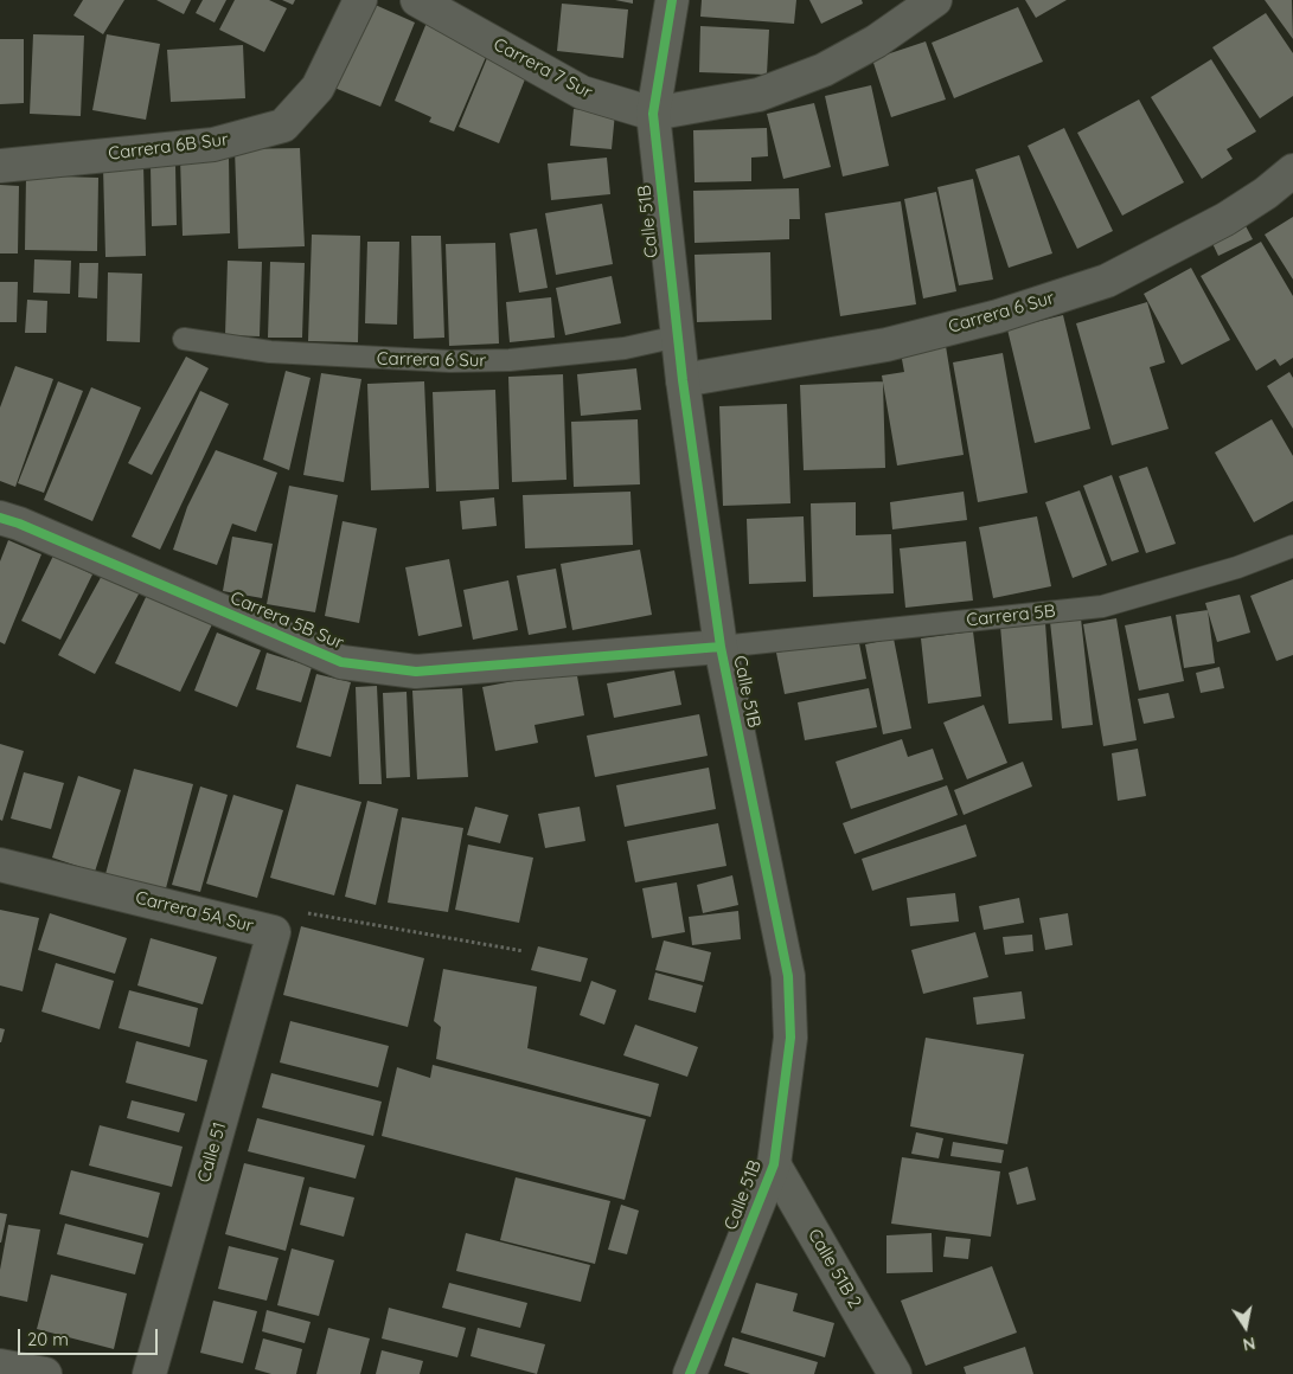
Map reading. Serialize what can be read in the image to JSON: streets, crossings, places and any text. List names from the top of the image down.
{
  "streets": {
    "street": [
      "Carrera 7 Sur",
      "Carrera 6B Sur",
      "Calle 51B",
      "Carrera 6 Sur",
      "Carrera 5B Sur",
      "Carrera 5A Sur",
      "Calle 51",
      "Calle 51B 2"
    ],
    "lane": ["Carrera 5B"]
  },
  "crossings": [
    ["Carrera 7 Sur", "Calle 51B"],
    ["Calle 51B", "Carrera 6 Sur"],
    ["Calle 51B", "Carrera 5B"],
    ["Calle 51B", "Carrera 5B Sur"],
    ["Calle 51B", "Calle 51B 2"],
    ["Carrera 5B", "Carrera 5B Sur"],
    ["Carrera 5A Sur", "Calle 51"]
  ],
  "scale_bar": "20 m",
  "north": "bottom"
}
